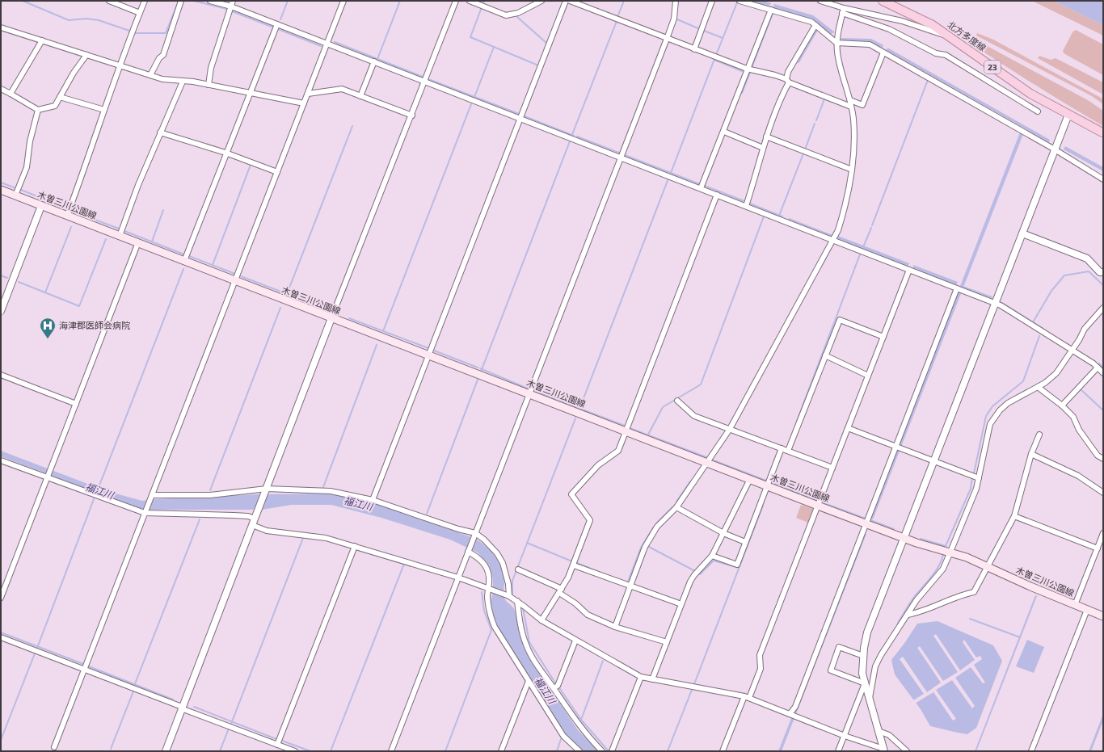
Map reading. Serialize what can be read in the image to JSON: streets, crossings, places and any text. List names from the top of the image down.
{
  "streets": {
    "main road": ["北方多度線", "23", "木曽三川公園線"]
  },
  "water": ["福江川"],
  "places": {
    "hospital": ["海津郡医師会病院"]
  }
}
